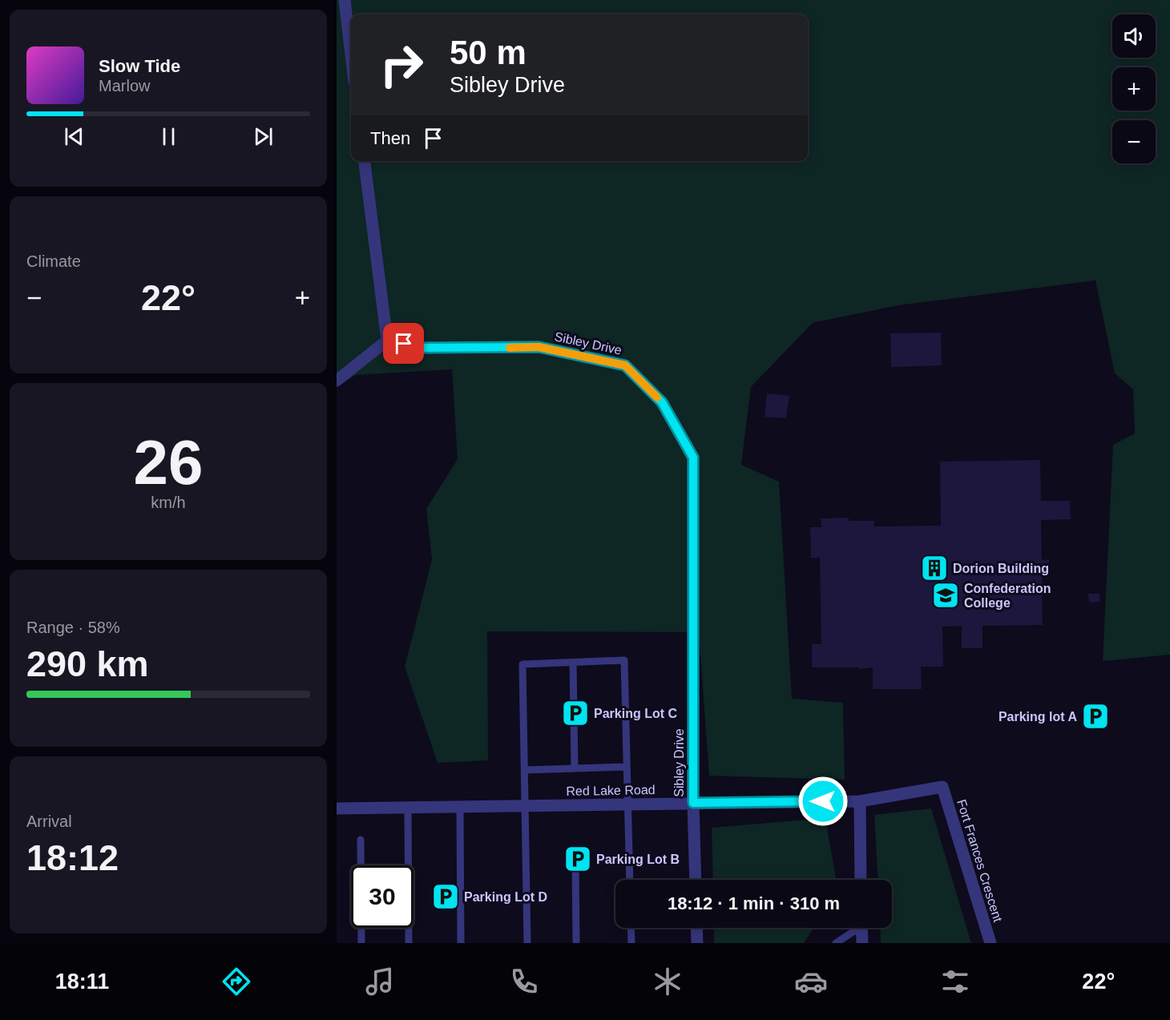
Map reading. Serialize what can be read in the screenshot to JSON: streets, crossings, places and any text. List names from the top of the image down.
{
  "streets": {
    "street": ["Sibley Drive", "Red Lake Road", "Fort Frances Crescent"]
  },
  "crossings": [
    ["Sibley Drive", "Red Lake Road"],
    ["Red Lake Road", "Fort Frances Crescent"]
  ],
  "places": {
    "building": ["Dorion Building"],
    "school or university": ["Confederation College"],
    "parking": [
      "Parking Lot C",
      "Parking lot A",
      "Parking Lot B",
      "Parking Lot D"
    ]
  },
  "page": {
    "map_buttons": ["+", "−"],
    "turn": ["50 m", "Sibley Drive"],
    "song": ["Slow Tide", "Marlow"],
    "then": "Then",
    "tile": [
      "Climate",
      ["26", "km/h"],
      ["Range · 58%", "290 km"],
      ["Arrival", "18:12"]
    ],
    "heat": ["−", "22°", "+"],
    "limit": "30",
    "trip": "18:12 · 1 min · 310 m",
    "tabs": ["18:11", "22°"]
  }
}
